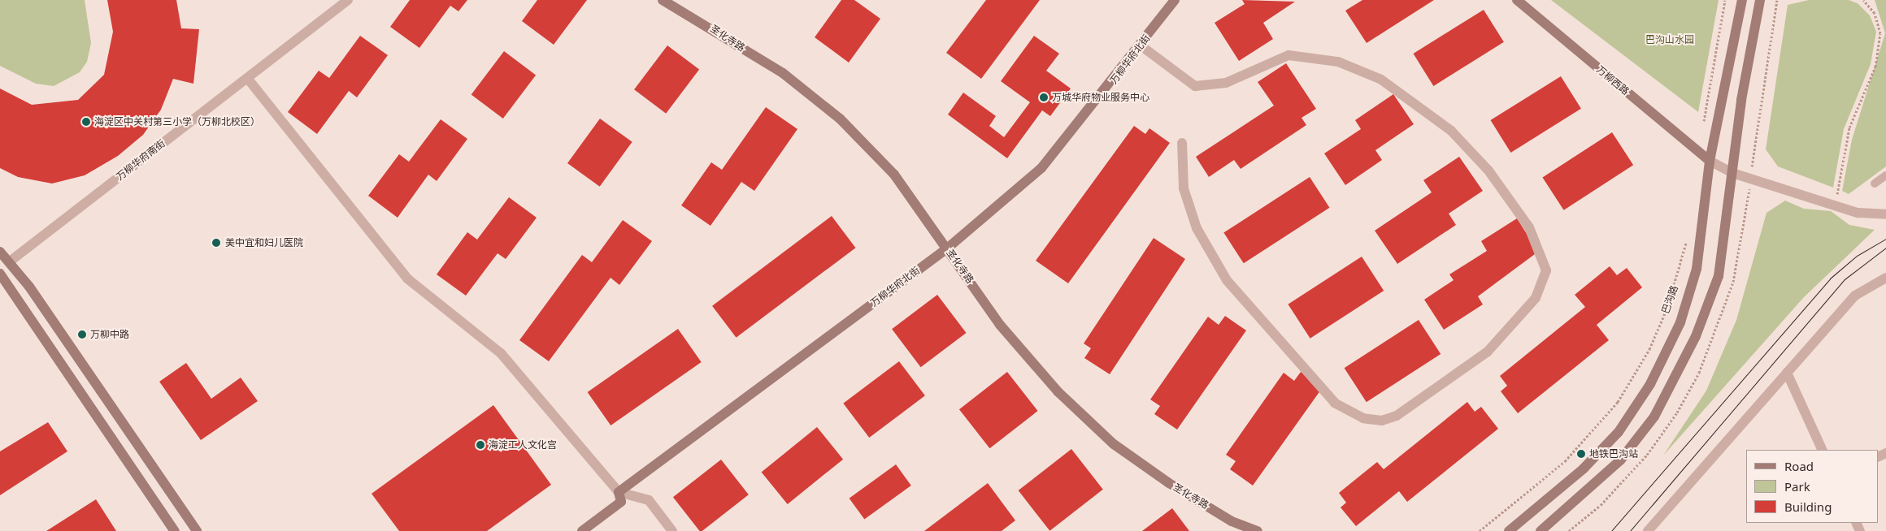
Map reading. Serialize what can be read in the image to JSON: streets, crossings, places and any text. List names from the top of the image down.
{
  "streets": {
    "street": [
      "圣化寺路",
      "万柳华府北街",
      "万柳西路",
      "万柳华府南街",
      "巴沟路"
    ]
  },
  "crossings": [
    ["圣化寺路", "万柳华府北街"],
    ["万柳西路", "巴沟路"]
  ],
  "parks": ["巴沟山水园"],
  "places": [
    "万城华府物业服务中心",
    "海淀区中关村第三小学（万柳北校区）",
    "美中宜和妇儿医院",
    "万柳中路",
    "海淀工人文化宫",
    "地铁巴沟站"
  ],
  "legend": ["Road", "Park", "Building"]
}
